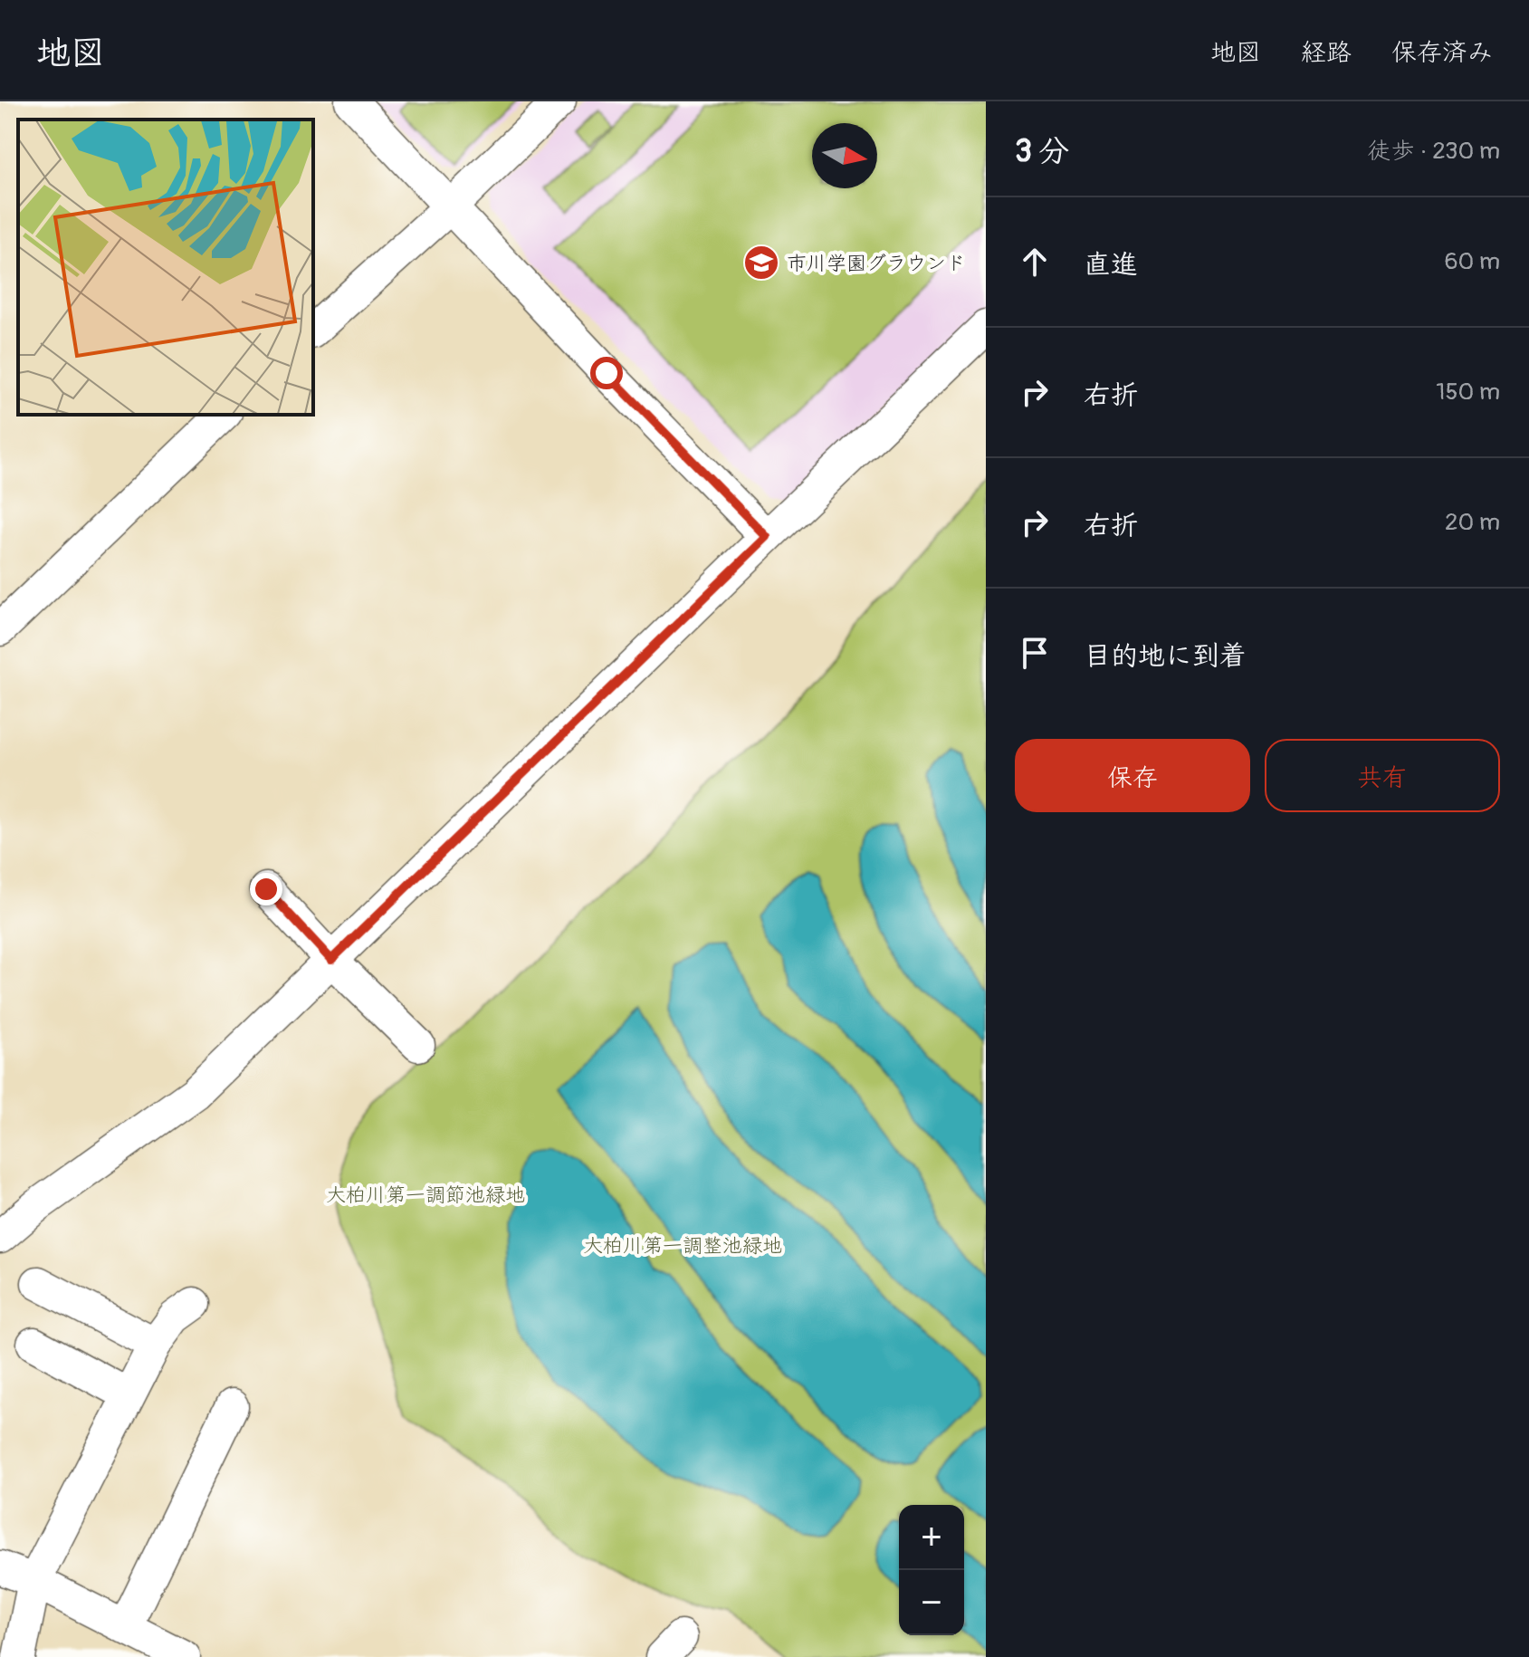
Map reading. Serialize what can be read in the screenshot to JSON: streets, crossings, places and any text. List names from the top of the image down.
{
  "parks": ["大柏川第一調節池緑地", "大柏川第一調整池緑地"],
  "places": {
    "school or university": ["市川学園グラウンド"]
  },
  "north": "right",
  "page": {
    "header": "地図",
    "nav": ["地図", "経路", "保存済み"],
    "heading": ["3 分", "徒歩 · 230 m"],
    "list": [
      ["直進", "60 m"],
      ["右折", "150 m"],
      ["右折", "20 m"],
      "目的地に到着"
    ],
    "buttons": ["保存", "共有"],
    "map_buttons": ["+", "−"]
  }
}
